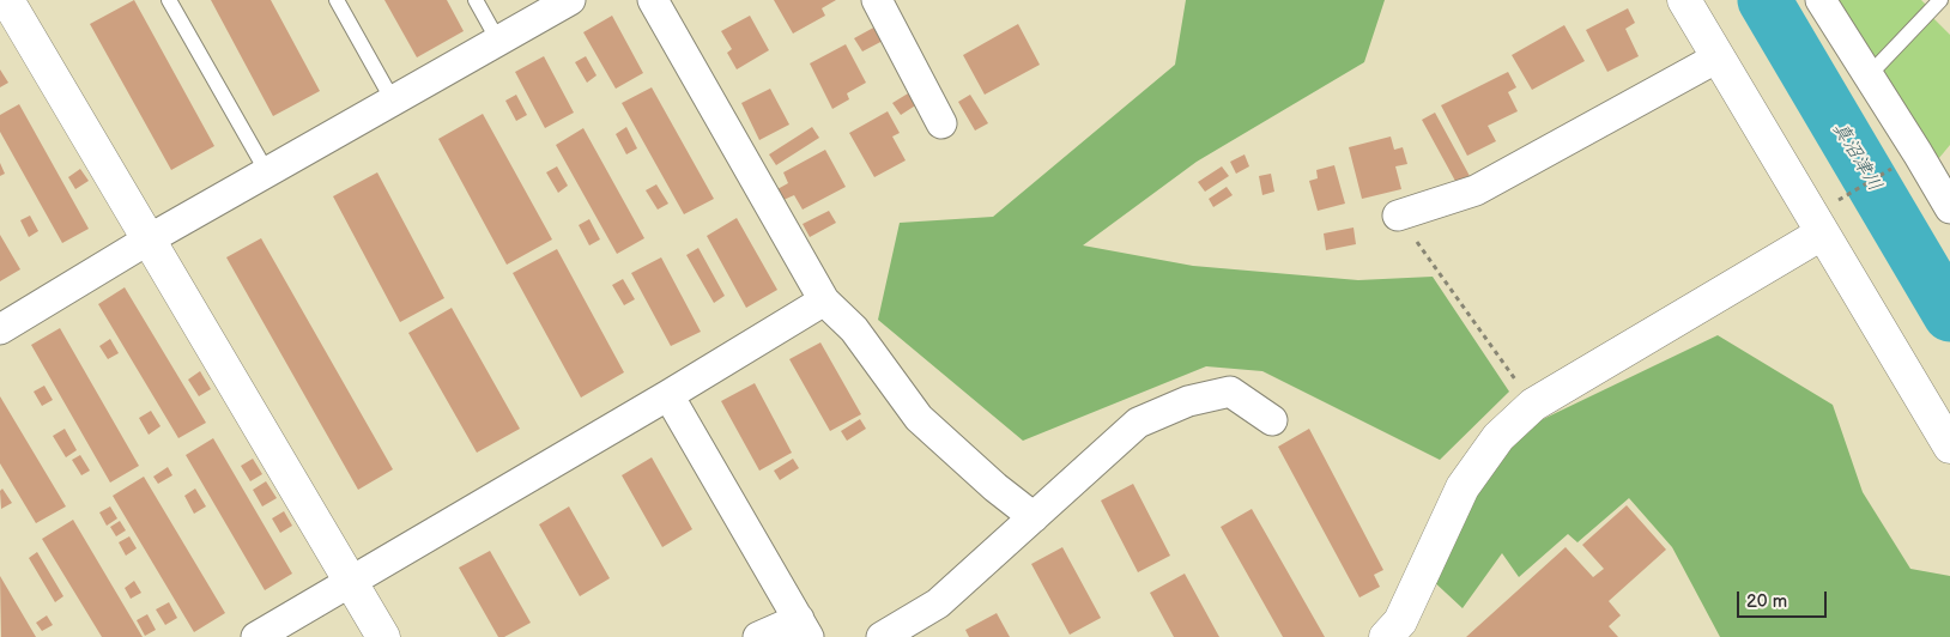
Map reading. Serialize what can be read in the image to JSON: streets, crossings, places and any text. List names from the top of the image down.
{
  "water": ["真沼津川"],
  "scale_bar": "20 m"
}
